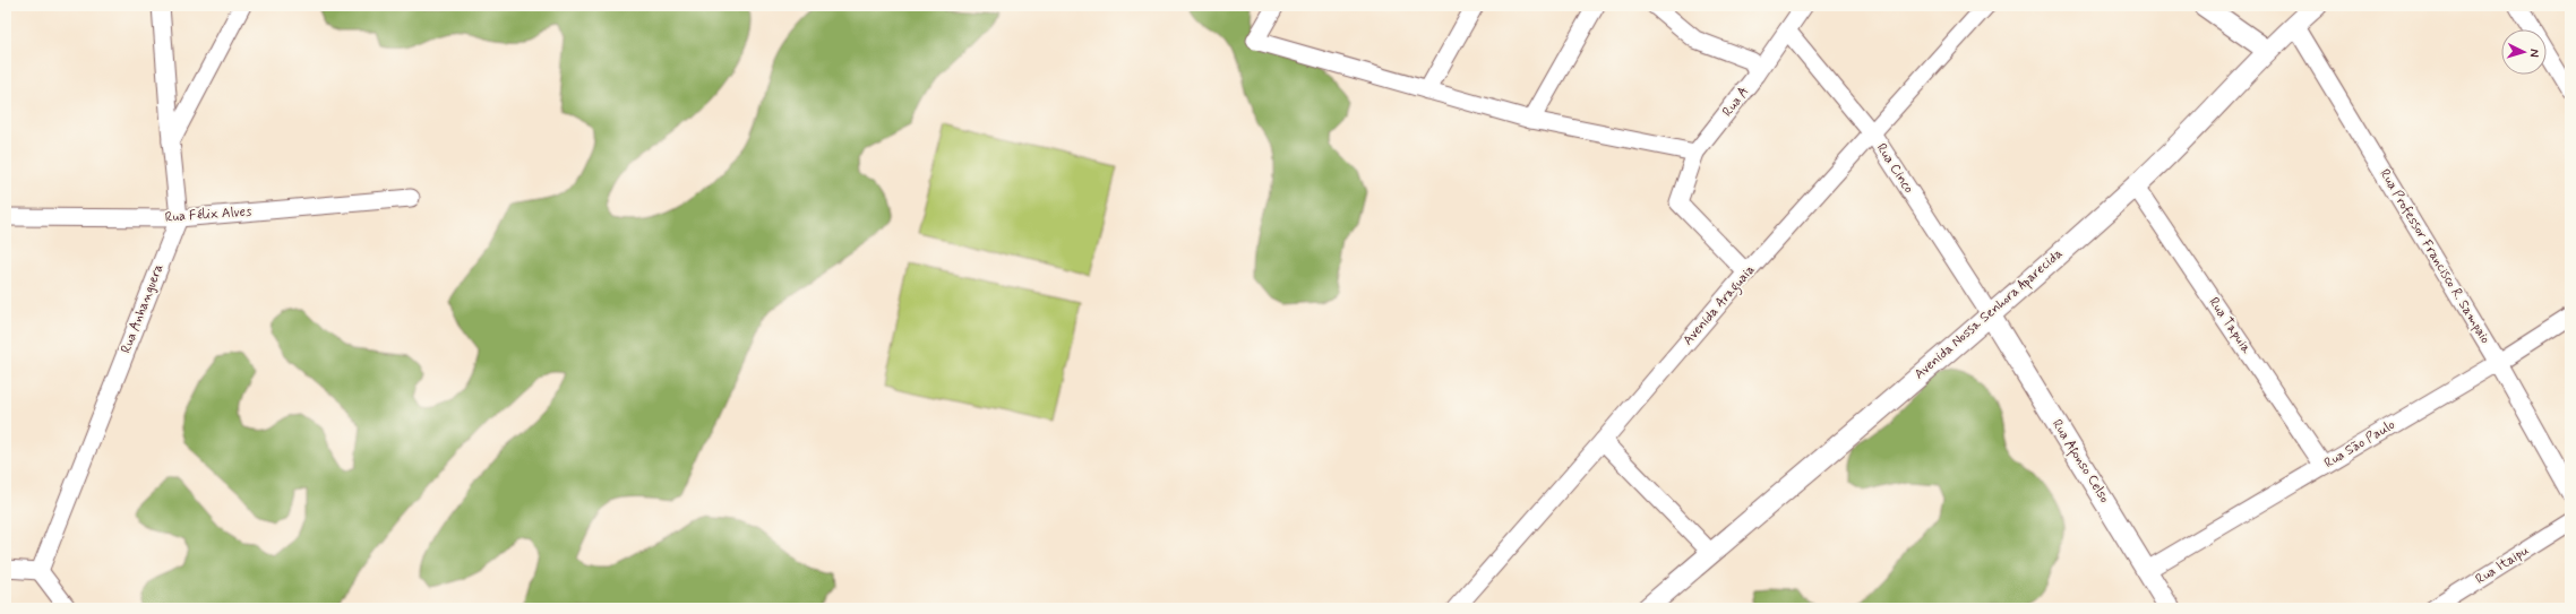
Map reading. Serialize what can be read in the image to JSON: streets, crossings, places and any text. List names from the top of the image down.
{
  "streets": {
    "street": [
      "Rua A",
      "Rua Cinco",
      "Rua Félix Alves",
      "Rua Professor Francisco R. Sampaio",
      "Avenida Araguaia",
      "Rua Anhanguera",
      "Avenida Nossa Senhora Aparecida",
      "Rua Tapuia",
      "Rua São Paulo",
      "Rua Afonso Celso",
      "Rua Itaipu"
    ]
  },
  "crossings": [
    ["Rua A", "Rua Cinco"],
    ["Rua A", "Avenida Araguaia"],
    ["Rua Cinco", "Avenida Araguaia"],
    ["Rua Cinco", "Avenida Nossa Senhora Aparecida"],
    ["Rua Cinco", "Rua Afonso Celso"],
    ["Rua Félix Alves", "Rua Anhanguera"],
    ["Rua Professor Francisco R. Sampaio", "Avenida Nossa Senhora Aparecida"],
    ["Rua Professor Francisco R. Sampaio", "Rua São Paulo"],
    ["Avenida Nossa Senhora Aparecida", "Rua Tapuia"],
    ["Avenida Nossa Senhora Aparecida", "Rua Afonso Celso"],
    ["Rua Tapuia", "Rua São Paulo"],
    ["Rua São Paulo", "Rua Afonso Celso"]
  ],
  "north": "right"
}
